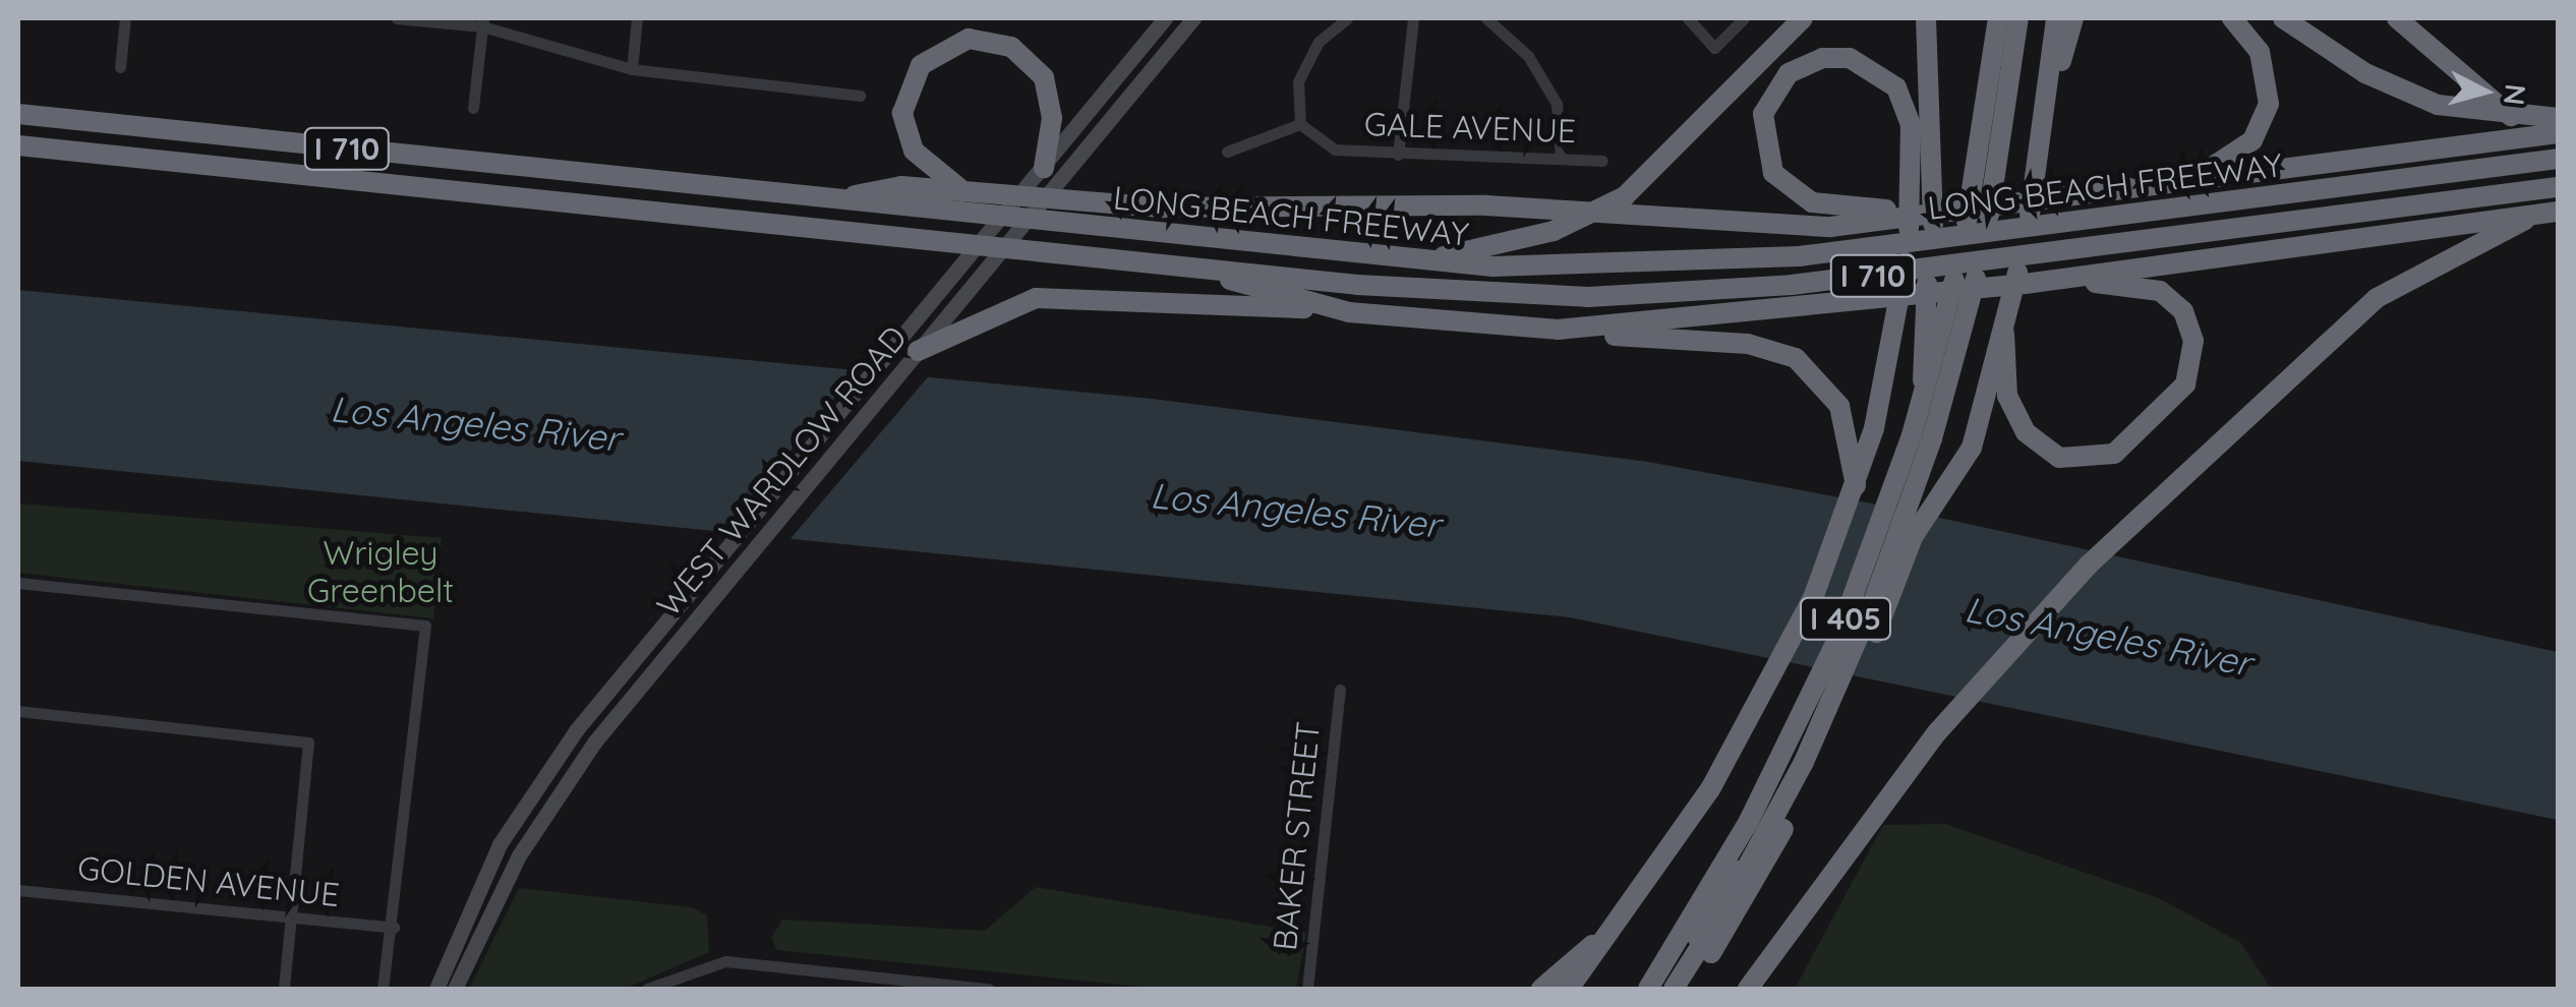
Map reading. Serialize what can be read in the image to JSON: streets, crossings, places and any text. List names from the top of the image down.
{
  "streets": {
    "highway": ["I 710", "LONG BEACH FREEWAY", "I 405"],
    "main road": ["WEST WARDLOW ROAD"],
    "street": ["GALE AVENUE", "BAKER STREET", "GOLDEN AVENUE"]
  },
  "water": ["Los Angeles River"],
  "parks": ["Wrigley Greenbelt"],
  "north": "right"
}
